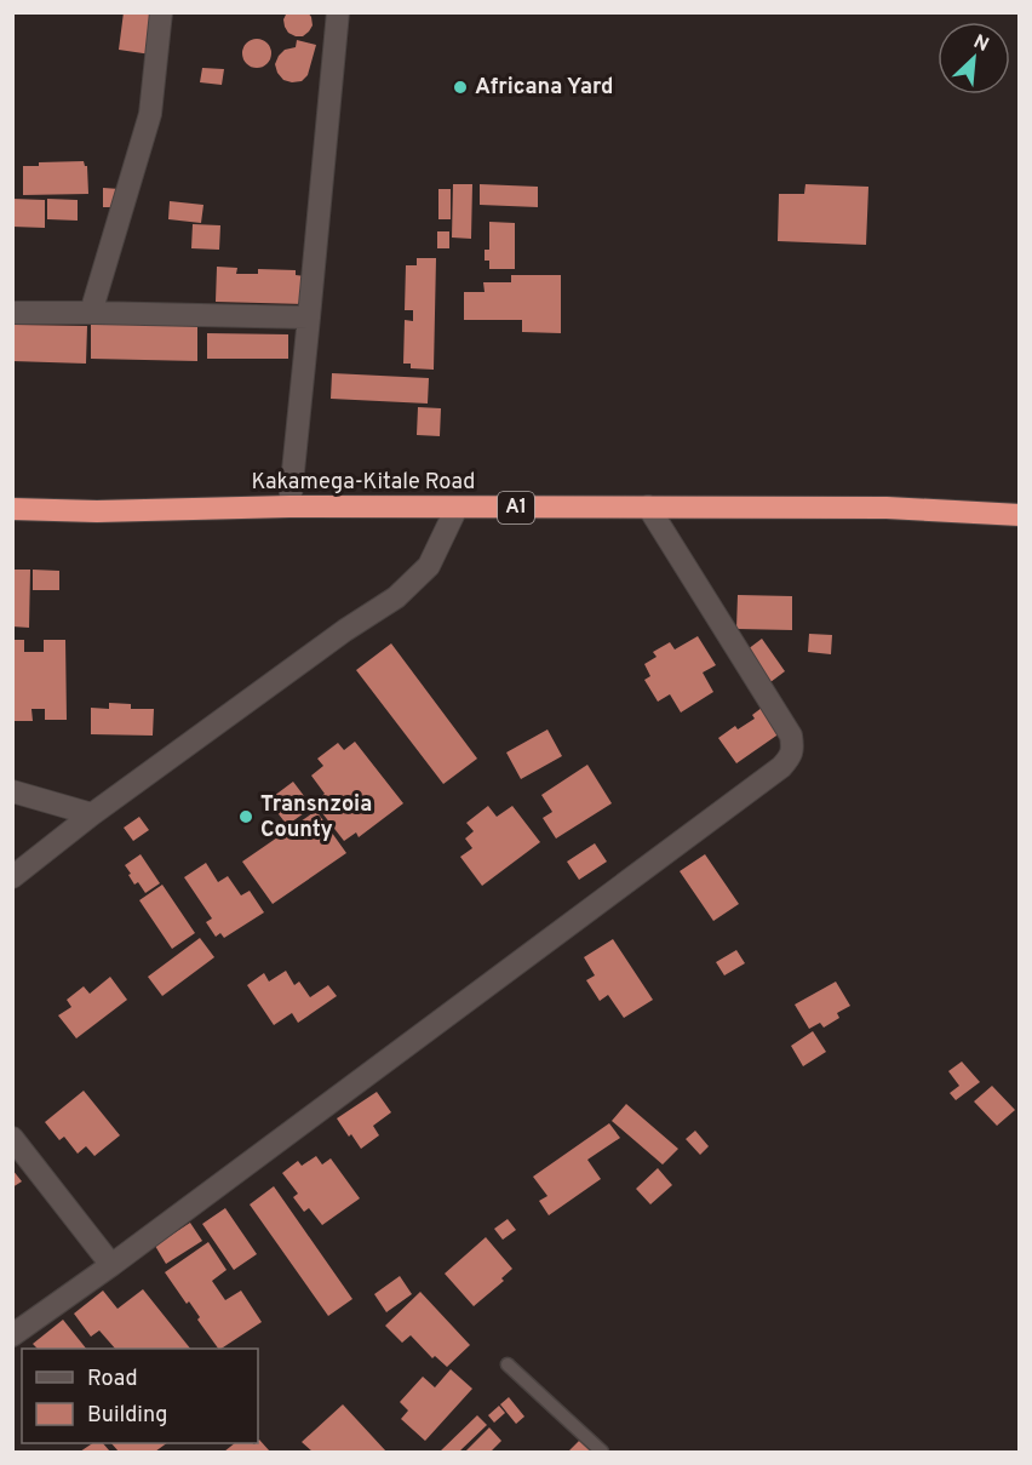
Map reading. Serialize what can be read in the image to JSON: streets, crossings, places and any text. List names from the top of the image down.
{
  "streets": {
    "highway": ["Kakamega-Kitale Road", "A1"]
  },
  "places": ["Africana Yard", "Transnzoia County"],
  "legend": ["Road", "Building"],
  "north": "top right"
}
